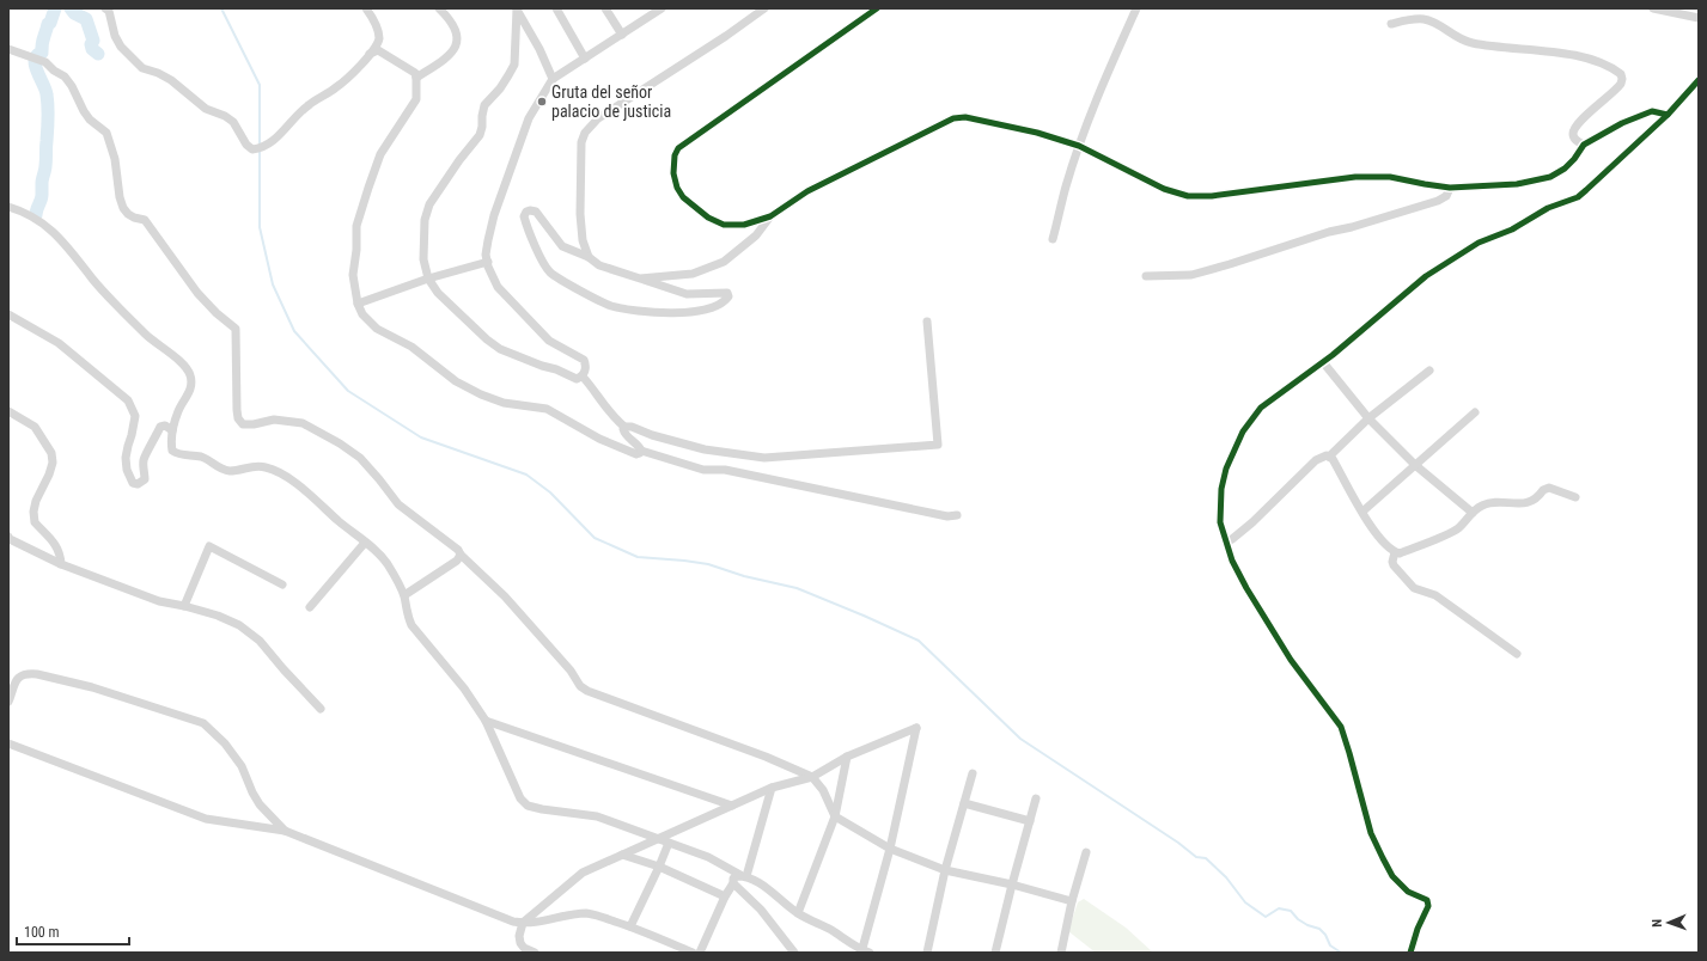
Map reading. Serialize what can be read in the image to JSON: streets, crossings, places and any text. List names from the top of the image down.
{
  "places": ["Gruta del señor palacio de justicia"],
  "scale_bar": "100 m",
  "north": "left"
}
